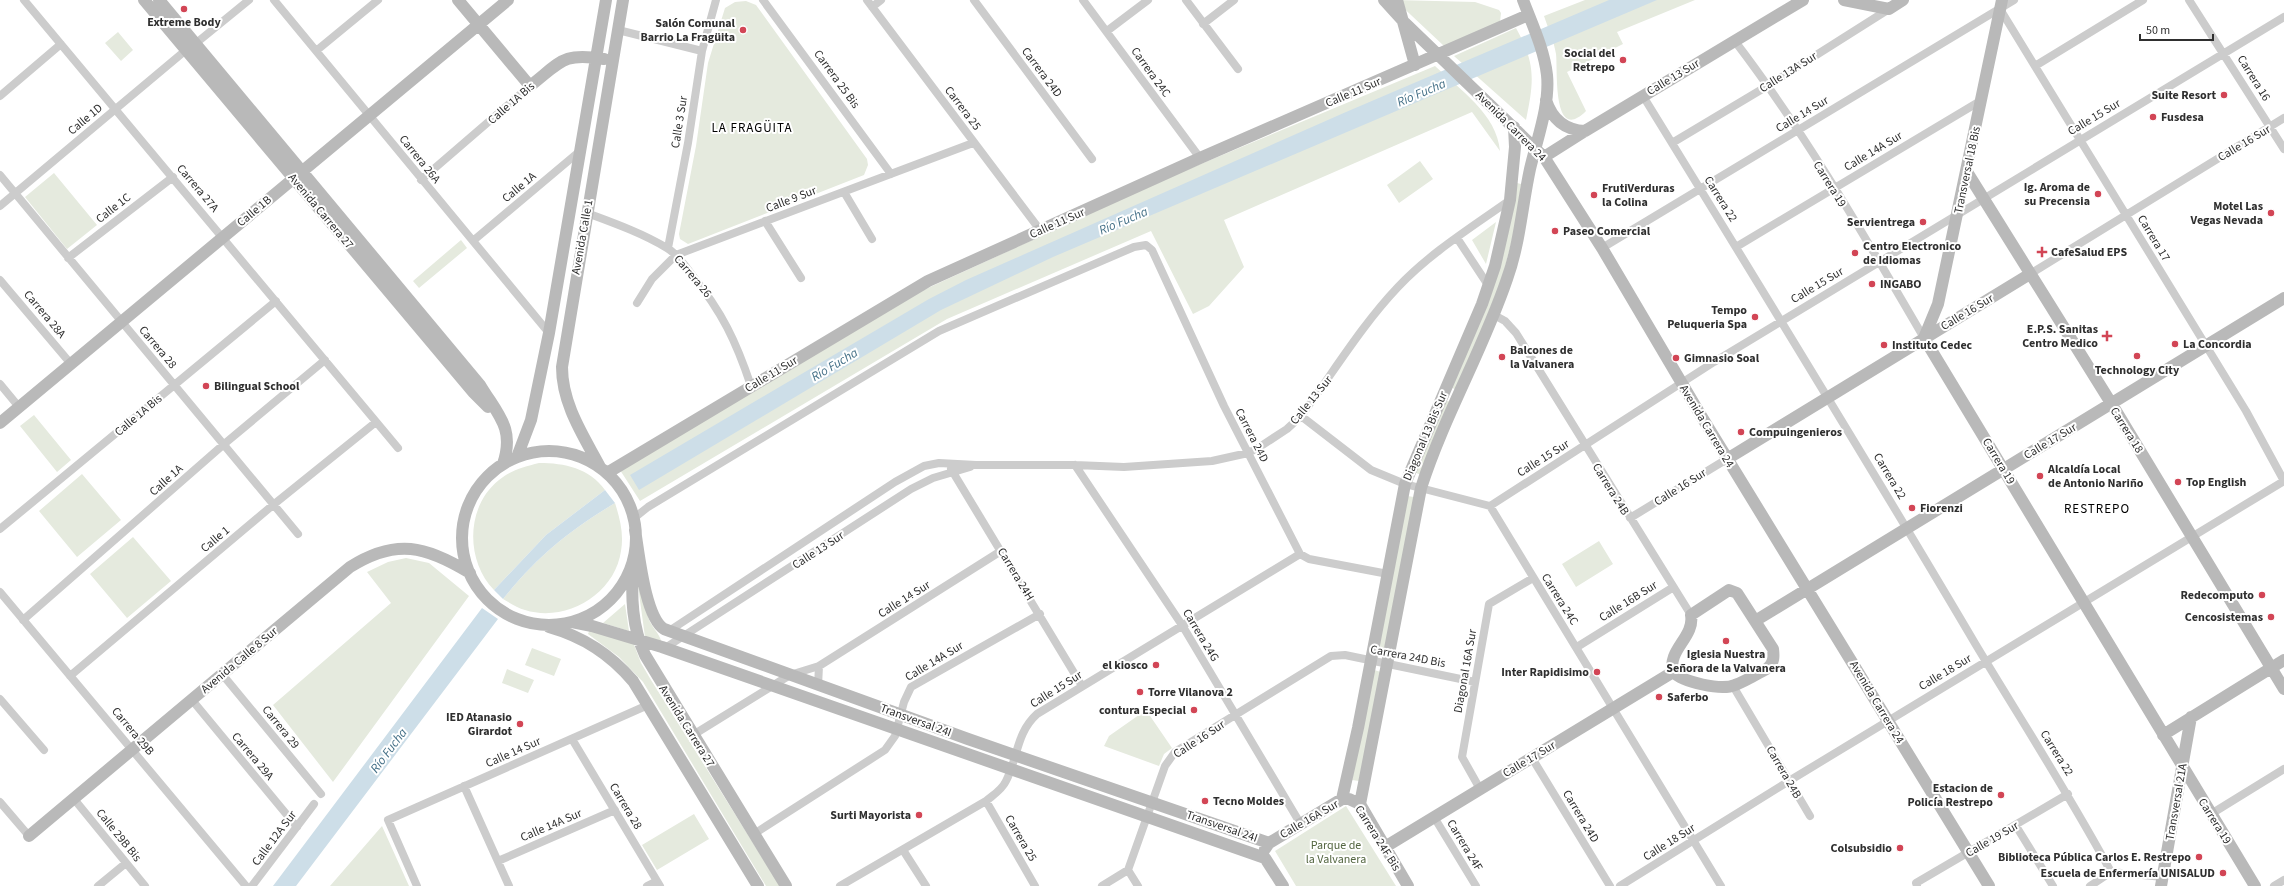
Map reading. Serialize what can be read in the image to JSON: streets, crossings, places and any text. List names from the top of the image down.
{
  "streets": {
    "street": [
      "Carrera 24D",
      "Carrera 24C",
      "Calle 13A Sur",
      "Calle 13 Sur",
      "Carrera 16",
      "Carrera 25 Bis",
      "Calle 11 Sur",
      "Calle 1A Bis",
      "Carrera 25",
      "Calle 14 Sur",
      "Calle 15 Sur",
      "Calle 1D",
      "Calle 3 Sur",
      "Avenida Carrera 24",
      "Calle 16 Sur",
      "Calle 14A Sur",
      "Carrera 26A",
      "Transversal 18 Bis",
      "Carrera 19",
      "Calle 1A",
      "Carrera 27A",
      "Calle 9 Sur",
      "Carrera 22",
      "Calle 1C",
      "Calle 1B",
      "Avenida Carrera 27",
      "Avenida Calle 1",
      "Carrera 17",
      "Carrera 26",
      "Carrera 28A",
      "Carrera 28",
      "Carrera 18",
      "Diagonal 13 Bis Sur",
      "Calle 17 Sur",
      "Carrera 24B",
      "Calle 1",
      "Carrera 24H",
      "Calle 16B Sur",
      "Carrera 24G",
      "Carrera 24D Bis",
      "Avenida Calle 8 Sur",
      "Diagonal 16A Sur",
      "Calle 18 Sur",
      "Transversal 24I",
      "Carrera 29",
      "Carrera 29B",
      "Carrera 29A",
      "Transversal 21A",
      "Calle 16A Sur",
      "Calle 29B Bis",
      "Calle 12A Sur",
      "Carrera 24F Bis",
      "Calle 19 Sur",
      "Carrera 24F"
    ]
  },
  "crossings": [
    ["Carrera 24D", "Calle 13 Sur"],
    ["Carrera 24D", "Calle 15 Sur"],
    ["Carrera 24D", "Calle 17 Sur"],
    ["Carrera 24D", "Transversal 24I"],
    ["Carrera 24C", "Calle 11 Sur"],
    ["Carrera 24C", "Calle 15 Sur"],
    ["Carrera 24C", "Calle 17 Sur"],
    ["Carrera 24C", "Calle 16B Sur"],
    ["Carrera 24C", "Diagonal 16A Sur"],
    ["Carrera 24C", "Calle 18 Sur"],
    ["Calle 13A Sur", "Carrera 19"],
    ["Calle 13A Sur", "Carrera 22"],
    ["Calle 13 Sur", "Avenida Carrera 24"],
    ["Calle 13 Sur", "Carrera 19"],
    ["Calle 13 Sur", "Carrera 22"],
    ["Calle 13 Sur", "Diagonal 13 Bis Sur"],
    ["Calle 13 Sur", "Carrera 24H"],
    ["Calle 13 Sur", "Carrera 24G"],
    ["Calle 13 Sur", "Transversal 24I"],
    ["Carrera 16", "Calle 15 Sur"],
    ["Carrera 16", "Calle 16 Sur"],
    ["Carrera 25 Bis", "Calle 9 Sur"],
    ["Calle 11 Sur", "Carrera 25"],
    ["Calle 11 Sur", "Avenida Carrera 24"],
    ["Calle 11 Sur", "Avenida Calle 1"],
    ["Calle 11 Sur", "Carrera 26"],
    ["Calle 11 Sur", "Diagonal 13 Bis Sur"],
    ["Calle 1A Bis", "Carrera 26A"],
    ["Calle 1A Bis", "Carrera 27A"],
    ["Calle 1A Bis", "Avenida Calle 1"],
    ["Calle 1A Bis", "Carrera 28"],
    ["Carrera 25", "Calle 15 Sur"],
    ["Carrera 25", "Calle 9 Sur"],
    ["Calle 14 Sur", "Avenida Carrera 24"],
    ["Calle 14 Sur", "Transversal 18 Bis"],
    ["Calle 14 Sur", "Carrera 19"],
    ["Calle 14 Sur", "Carrera 22"],
    ["Calle 14 Sur", "Avenida Carrera 27"],
    ["Calle 14 Sur", "Carrera 17"],
    ["Calle 14 Sur", "Carrera 28"],
    ["Calle 14 Sur", "Carrera 24H"],
    ["Calle 14 Sur", "Transversal 24I"],
    ["Calle 15 Sur", "Avenida Carrera 24"],
    ["Calle 15 Sur", "Transversal 18 Bis"],
    ["Calle 15 Sur", "Carrera 19"],
    ["Calle 15 Sur", "Carrera 22"],
    ["Calle 15 Sur", "Carrera 17"],
    ["Calle 15 Sur", "Carrera 18"],
    ["Calle 15 Sur", "Carrera 24B"],
    ["Calle 15 Sur", "Carrera 24H"],
    ["Calle 15 Sur", "Carrera 24G"],
    ["Calle 15 Sur", "Transversal 24I"],
    ["Calle 1D", "Carrera 27A"],
    ["Calle 1D", "Avenida Carrera 27"],
    ["Calle 1D", "Carrera 28"],
    ["Calle 3 Sur", "Carrera 26"],
    ["Avenida Carrera 24", "Calle 16 Sur"],
    ["Avenida Carrera 24", "Diagonal 13 Bis Sur"],
    ["Avenida Carrera 24", "Calle 17 Sur"],
    ["Avenida Carrera 24", "Calle 18 Sur"],
    ["Avenida Carrera 24", "Calle 19 Sur"],
    ["Calle 16 Sur", "Transversal 18 Bis"],
    ["Calle 16 Sur", "Carrera 19"],
    ["Calle 16 Sur", "Carrera 22"],
    ["Calle 16 Sur", "Carrera 17"],
    ["Calle 16 Sur", "Carrera 18"],
    ["Calle 16 Sur", "Carrera 24B"],
    ["Calle 16 Sur", "Carrera 24G"],
    ["Calle 16 Sur", "Carrera 24D Bis"],
    ["Calle 16 Sur", "Transversal 24I"],
    ["Calle 14A Sur", "Transversal 18 Bis"],
    ["Calle 14A Sur", "Carrera 19"],
    ["Calle 14A Sur", "Carrera 22"],
    ["Calle 14A Sur", "Avenida Carrera 27"],
    ["Calle 14A Sur", "Carrera 28"],
    ["Calle 14A Sur", "Carrera 24H"],
    ["Calle 14A Sur", "Transversal 24I"],
    ["Carrera 26A", "Calle 1A"],
    ["Carrera 26A", "Calle 1B"],
    ["Carrera 26A", "Avenida Calle 1"],
    ["Transversal 18 Bis", "Carrera 19"],
    ["Transversal 18 Bis", "Carrera 17"],
    ["Transversal 18 Bis", "Carrera 18"],
    ["Carrera 19", "Calle 17 Sur"],
    ["Carrera 19", "Calle 18 Sur"],
    ["Carrera 19", "Transversal 21A"],
    ["Calle 1A", "Carrera 27A"],
    ["Calle 1A", "Avenida Calle 1"],
    ["Calle 1A", "Carrera 28"],
    ["Calle 1A", "Carrera 29B"],
    ["Carrera 27A", "Calle 1C"],
    ["Carrera 27A", "Calle 1B"],
    ["Carrera 27A", "Calle 1"],
    ["Calle 9 Sur", "Carrera 26"],
    ["Carrera 22", "Calle 17 Sur"],
    ["Carrera 22", "Calle 18 Sur"],
    ["Carrera 22", "Calle 19 Sur"],
    ["Calle 1C", "Carrera 28"],
    ["Calle 1B", "Avenida Carrera 27"],
    ["Calle 1B", "Carrera 28A"],
    ["Calle 1B", "Carrera 28"],
    ["Avenida Carrera 27", "Transversal 24I"],
    ["Avenida Calle 1", "Carrera 26"],
    ["Carrera 17", "Calle 17 Sur"],
    ["Carrera 17", "Calle 18 Sur"],
    ["Carrera 28", "Calle 1"],
    ["Carrera 18", "Calle 17 Sur"],
    ["Carrera 18", "Calle 18 Sur"],
    ["Diagonal 13 Bis Sur", "Carrera 24B"],
    ["Diagonal 13 Bis Sur", "Carrera 24D Bis"],
    ["Diagonal 13 Bis Sur", "Calle 16A Sur"],
    ["Diagonal 13 Bis Sur", "Carrera 24F Bis"],
    ["Calle 17 Sur", "Diagonal 16A Sur"],
    ["Calle 17 Sur", "Carrera 24F Bis"],
    ["Calle 17 Sur", "Carrera 24F"],
    ["Carrera 24B", "Calle 16B Sur"],
    ["Carrera 24B", "Calle 18 Sur"],
    ["Calle 1", "Carrera 29B"],
    ["Carrera 24G", "Calle 16A Sur"],
    ["Carrera 24D Bis", "Diagonal 16A Sur"],
    ["Avenida Calle 8 Sur", "Carrera 29"],
    ["Avenida Calle 8 Sur", "Carrera 29B"],
    ["Avenida Calle 8 Sur", "Carrera 29A"],
    ["Avenida Calle 8 Sur", "Calle 29B Bis"],
    ["Transversal 24I", "Calle 16A Sur"],
    ["Carrera 29A", "Calle 12A Sur"],
    ["Calle 16A Sur", "Carrera 24F Bis"]
  ],
  "districts": ["LA FRAGÜITA", "RESTREPO"],
  "water": ["Río Fucha"],
  "parks": ["Parque de la Valvanera"],
  "places": {
    "other": [
      "Extreme Body",
      "Salón Comunal Barrio La Fragüita",
      "Social del Retrepo",
      "Suite Resort",
      "Fusdesa",
      "Ig. Aroma de su Precensia",
      "FrutiVerduras la Colina",
      "Motel Las Vegas Nevada",
      "Servientrega",
      "Paseo Comercial",
      "Centro Electronico de Idiomas",
      "INGABO",
      "Tempo Peluqueria Spa",
      "La Concordia",
      "Instituto Cedec",
      "Technology City",
      "Balcones de la Valvanera",
      "Gimnasio Soal",
      "Bilingual School",
      "Compuingenieros",
      "Alcaldía Local de Antonio Nariño",
      "Top English",
      "Fiorenzi",
      "Redecomputo",
      "Cencosistemas",
      "Iglesia Nuestra Señora de la Valvanera",
      "el kiosco",
      "Inter Rapidisimo",
      "Torre Vilanova 2",
      "Saferbo",
      "contura Especial",
      "IED Atanasio Girardot",
      "Estacion de Policía Restrepo",
      "Tecno Moldes",
      "Surti Mayorista",
      "Colsubsidio",
      "Biblioteca Pública Carlos E. Restrepo",
      "Escuela de Enfermería UNISALUD"
    ],
    "health": ["CafeSalud EPS", "E.P.S. Sanitas Centro Medico"]
  },
  "scale_bar": "50 m"
}
